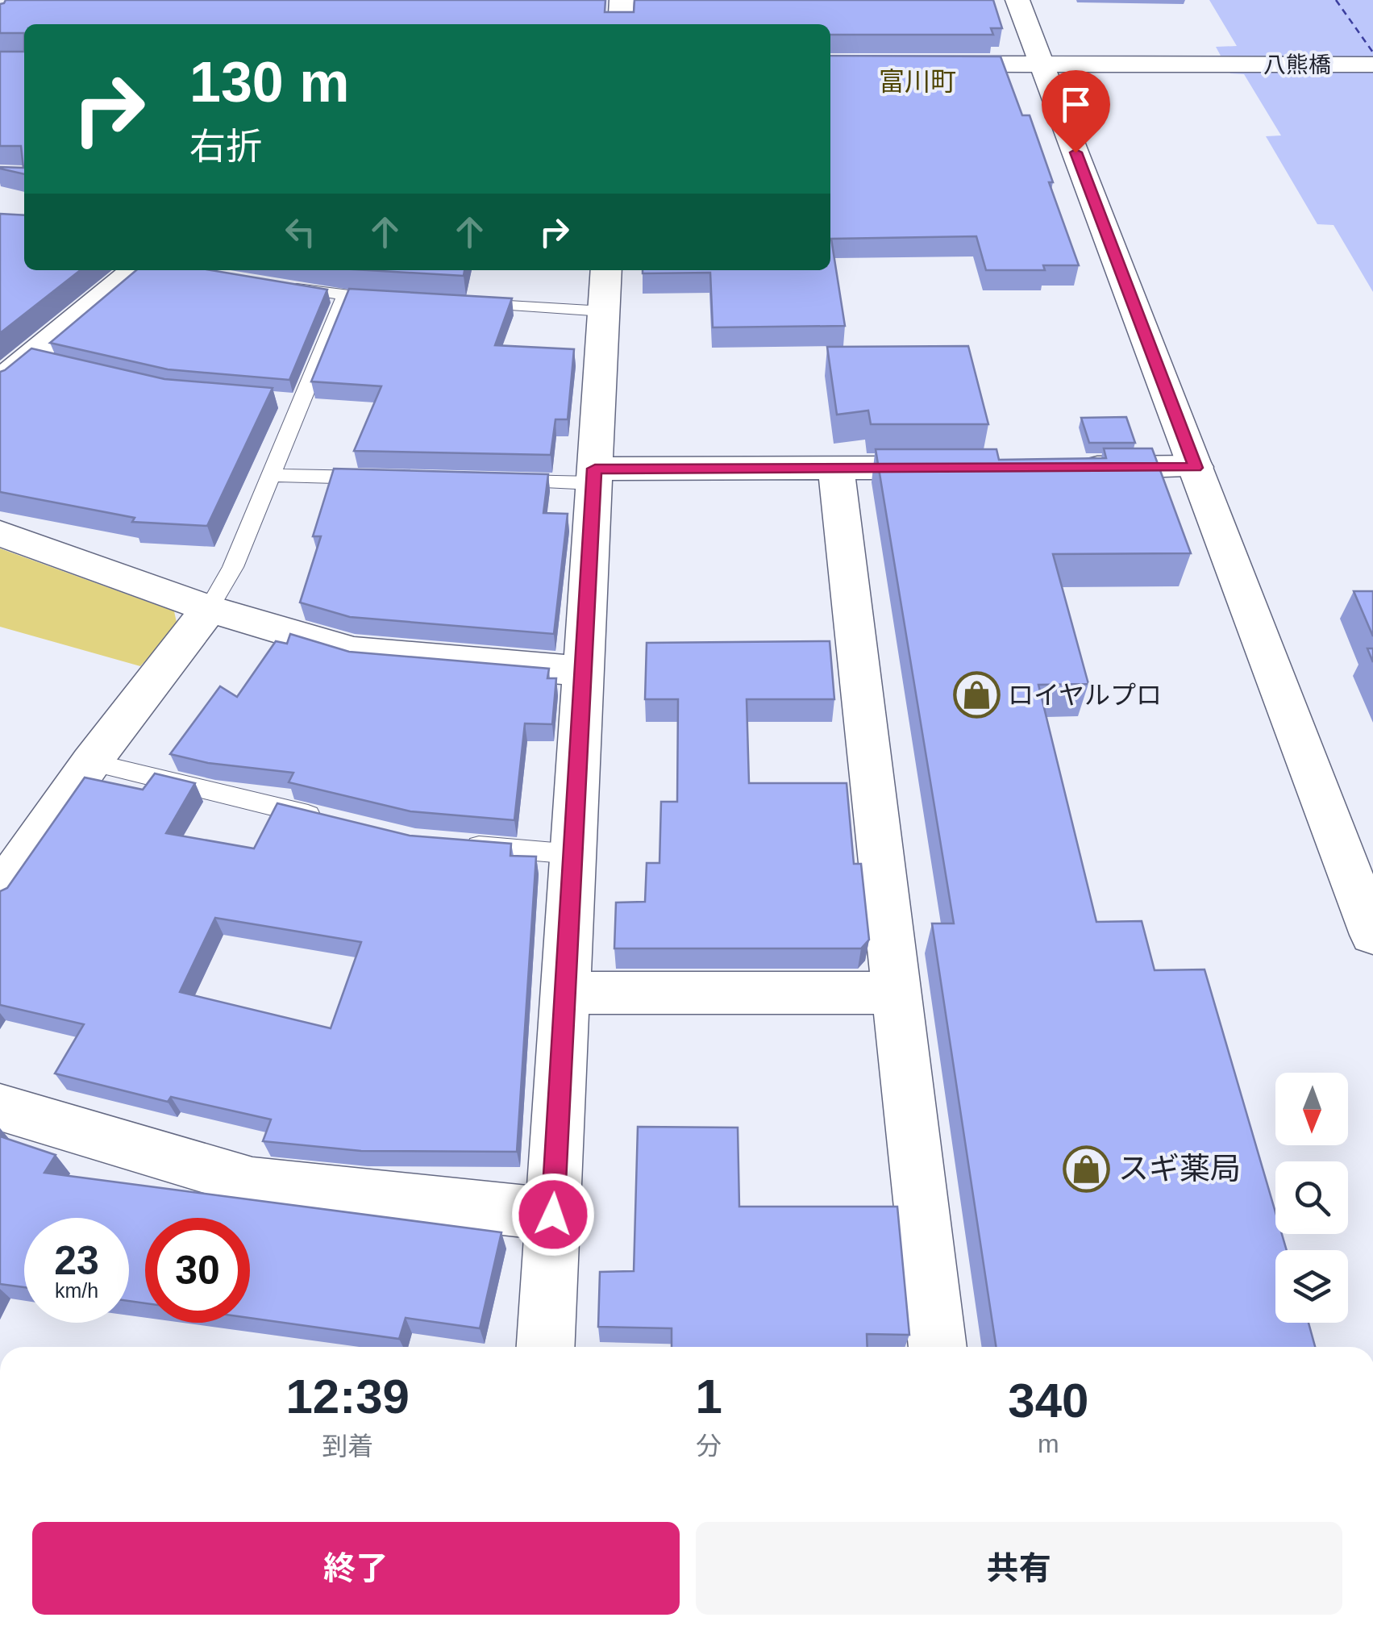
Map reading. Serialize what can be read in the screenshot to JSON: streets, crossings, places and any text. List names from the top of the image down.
{
  "streets": {
    "street": ["八熊橋"]
  },
  "districts": ["富川町"],
  "places": {
    "shop": ["ロイヤルプロ", "スギ薬局"]
  },
  "north": "bottom",
  "page": {
    "turn": ["130 m", "右折"],
    "speed": "23 km/h",
    "limit": "30",
    "eta": [
      "12:39",
      "到着",
      "1",
      "分",
      "340",
      "m"
    ],
    "buttons": ["終了", "共有"]
  }
}
